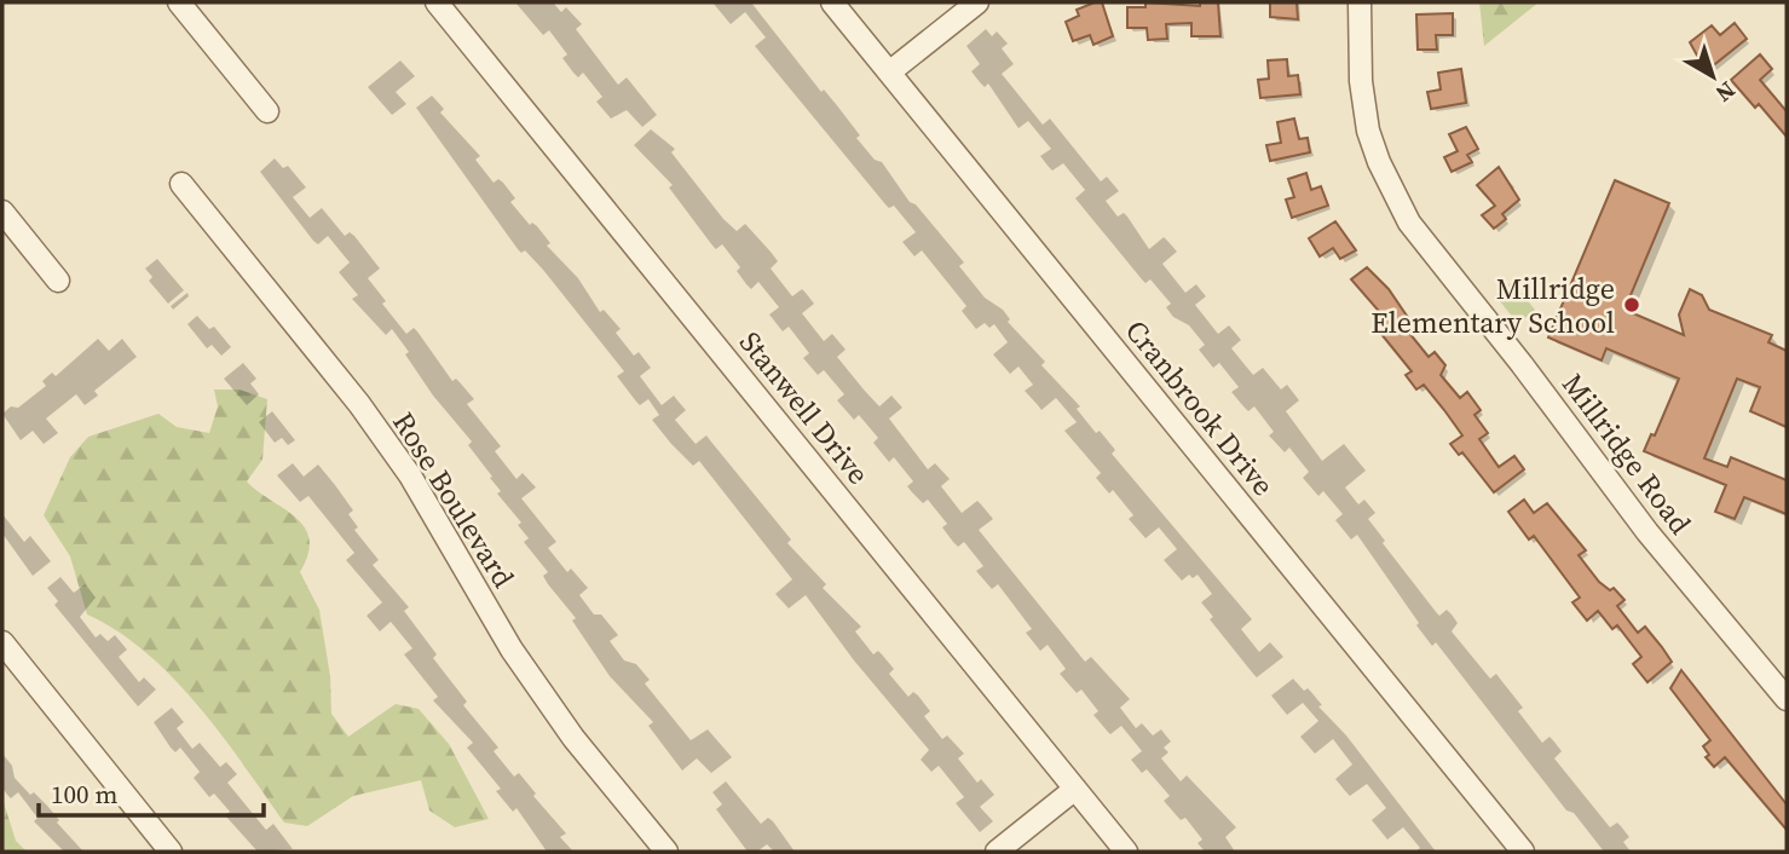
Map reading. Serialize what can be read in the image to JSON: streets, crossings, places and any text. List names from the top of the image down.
{
  "streets": {
    "street": [
      "Stanwell Drive",
      "Cranbrook Drive",
      "Millridge Road",
      "Rose Boulevard"
    ]
  },
  "places": ["Millridge Elementary School"],
  "scale_bar": "100 m",
  "north": "bottom right"
}
